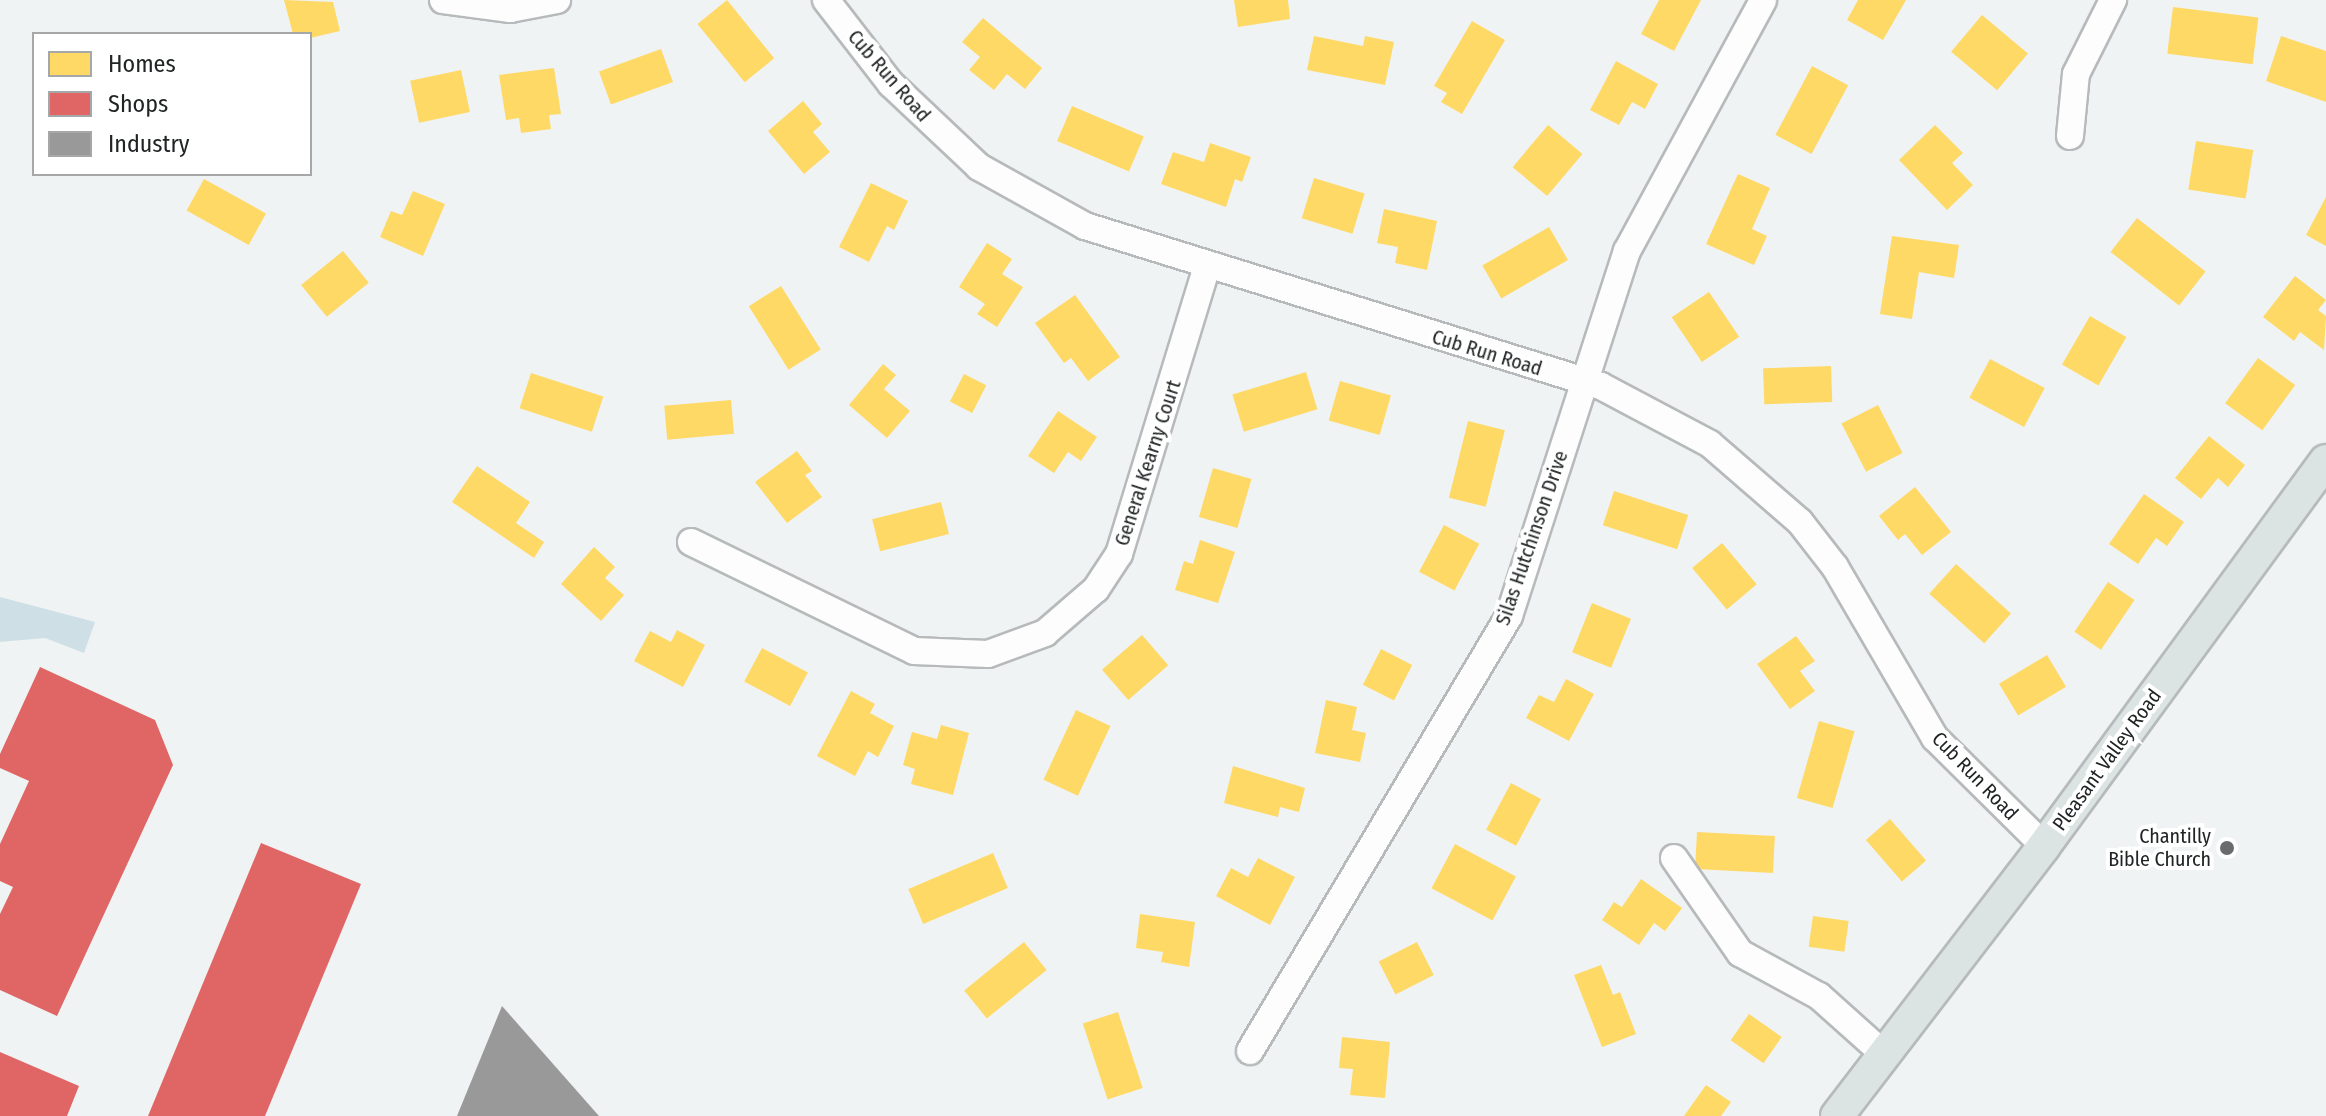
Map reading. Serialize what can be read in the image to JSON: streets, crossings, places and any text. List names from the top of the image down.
{
  "streets": {
    "main road": ["Pleasant Valley Road"],
    "street": ["Cub Run Road", "General Kearny Court", "Silas Hutchinson Drive"]
  },
  "crossings": [
    ["Cub Run Road", "General Kearny Court"],
    ["Cub Run Road", "Silas Hutchinson Drive"],
    ["Cub Run Road", "Pleasant Valley Road"]
  ],
  "places": ["Chantilly Bible Church"],
  "legend": ["Homes", "Shops", "Industry"]
}
